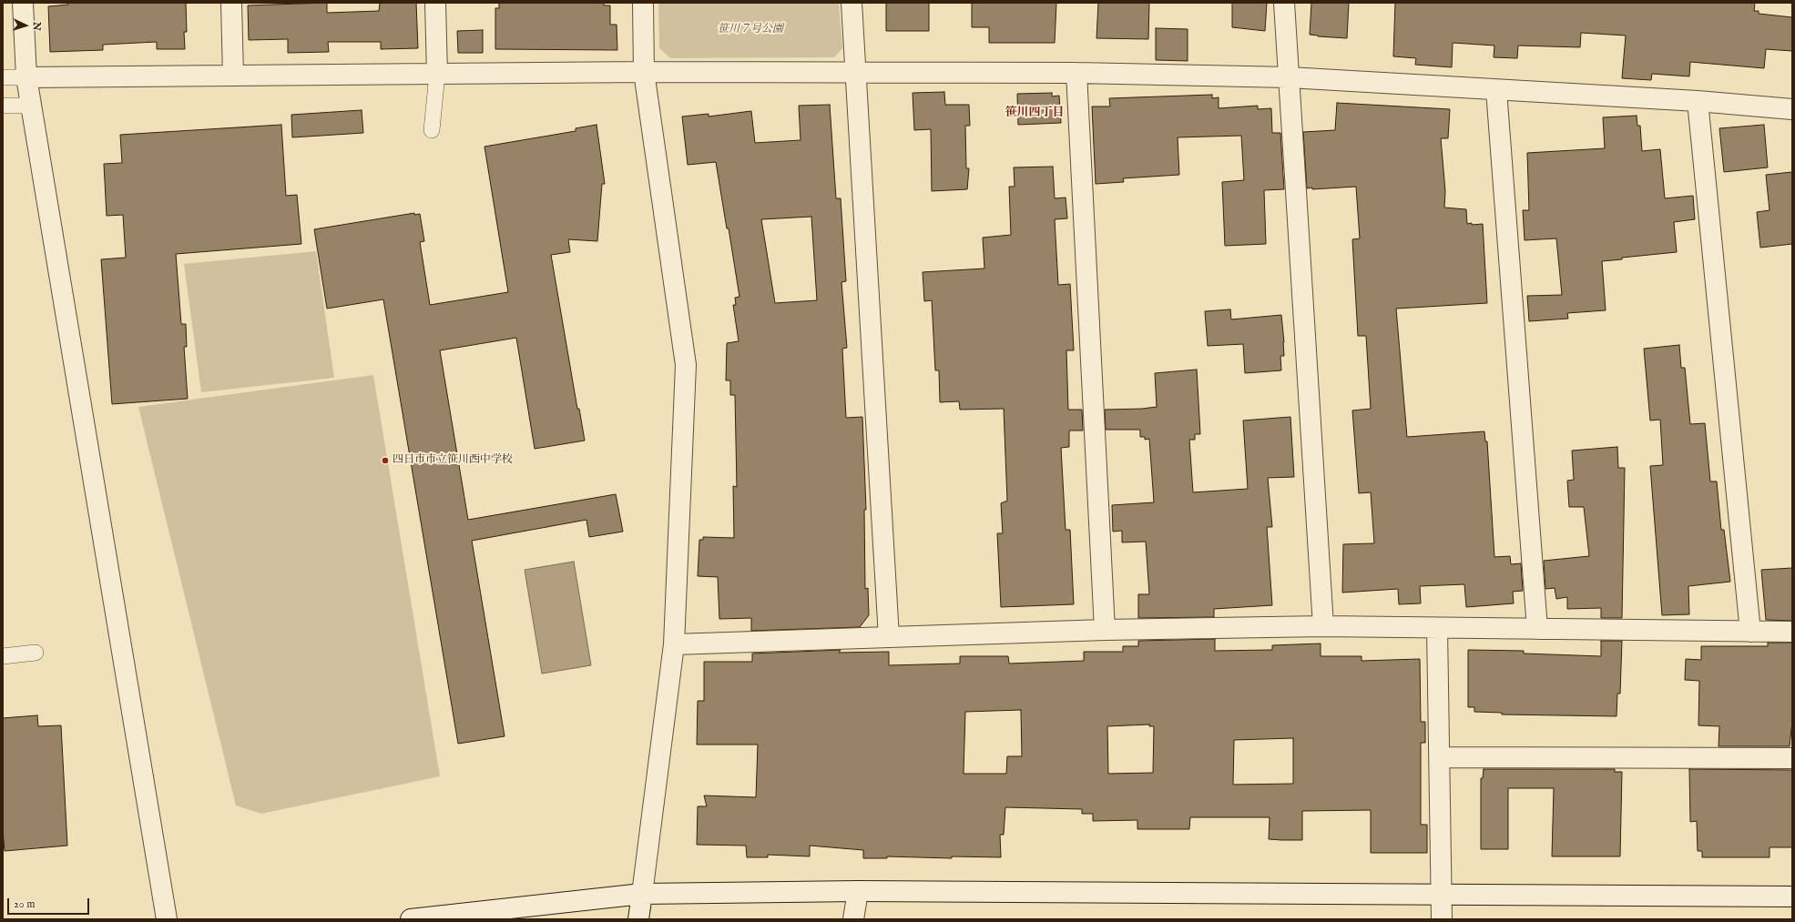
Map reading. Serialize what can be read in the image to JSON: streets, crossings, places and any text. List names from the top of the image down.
{
  "districts": ["笹川四丁目"],
  "parks": ["笹川７号公園"],
  "places": ["四日市市立笹川西中学校"],
  "scale_bar": "20 m",
  "north": "right"
}
